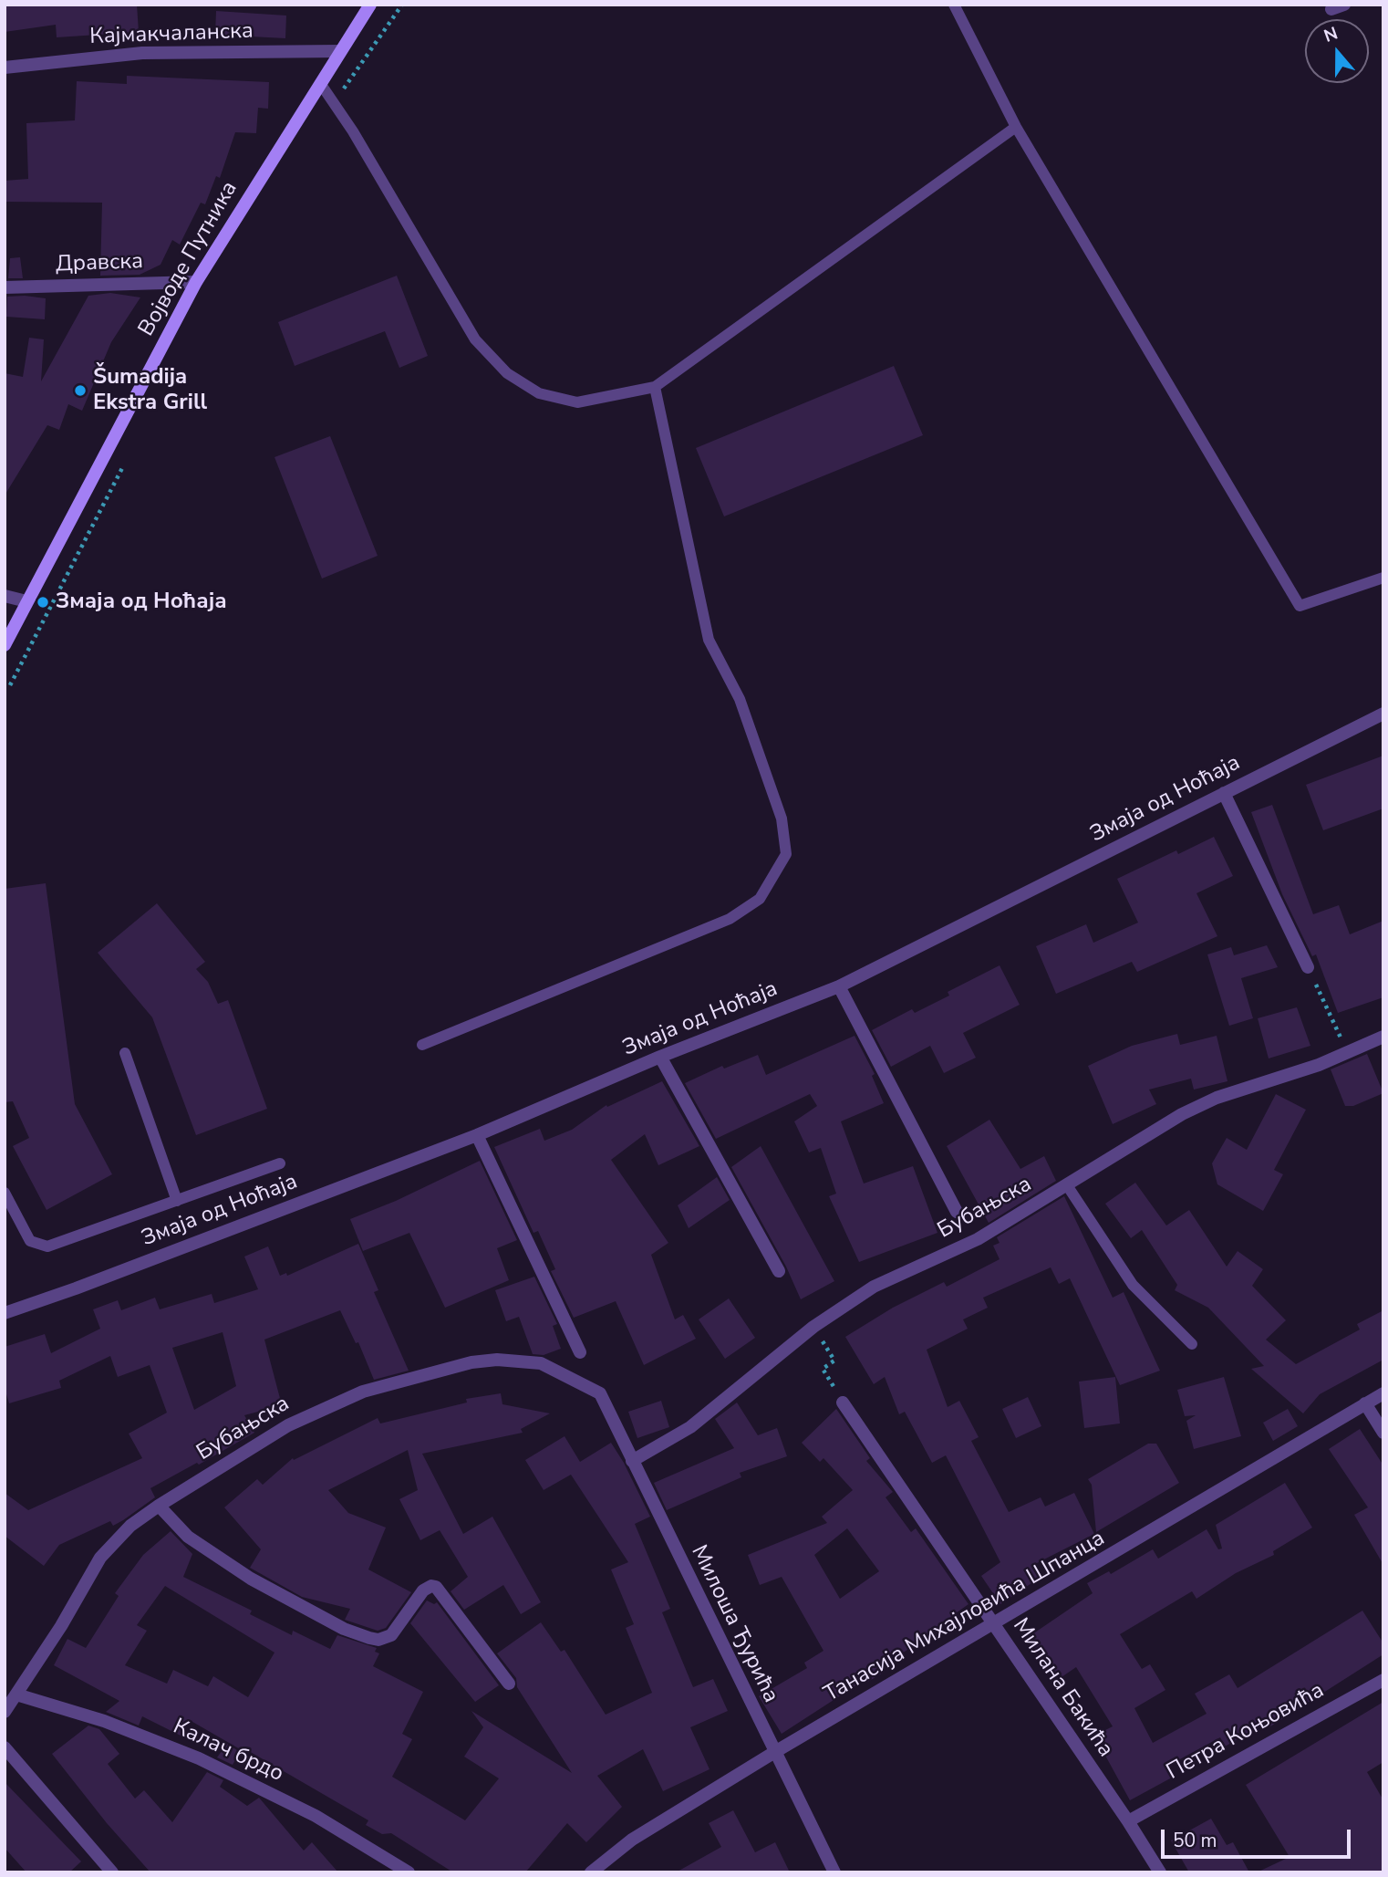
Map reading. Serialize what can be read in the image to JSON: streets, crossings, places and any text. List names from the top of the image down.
{
  "streets": {
    "street": [
      "Кајмакчаланска",
      "Војводе Путника",
      "Дравска",
      "Змаја од Ноћаја",
      "Бубањска",
      "Танасија Михајловића Шпанца",
      "Милоша Ђурића",
      "Милана Бакића",
      "Петра Коњовића",
      "Калач брдо"
    ]
  },
  "crossings": [
    ["Кајмакчаланска", "Војводе Путника"],
    ["Војводе Путника", "Дравска"],
    ["Бубањска", "Милоша Ђурића"],
    ["Бубањска", "Калач брдо"],
    ["Танасија Михајловића Шпанца", "Милоша Ђурића"],
    ["Танасија Михајловића Шпанца", "Милана Бакића"],
    ["Милана Бакића", "Петра Коњовића"]
  ],
  "places": ["Šumadija Ekstra Grill", "Змаја од Ноћаја"],
  "scale_bar": "50 m",
  "north": "top"
}
